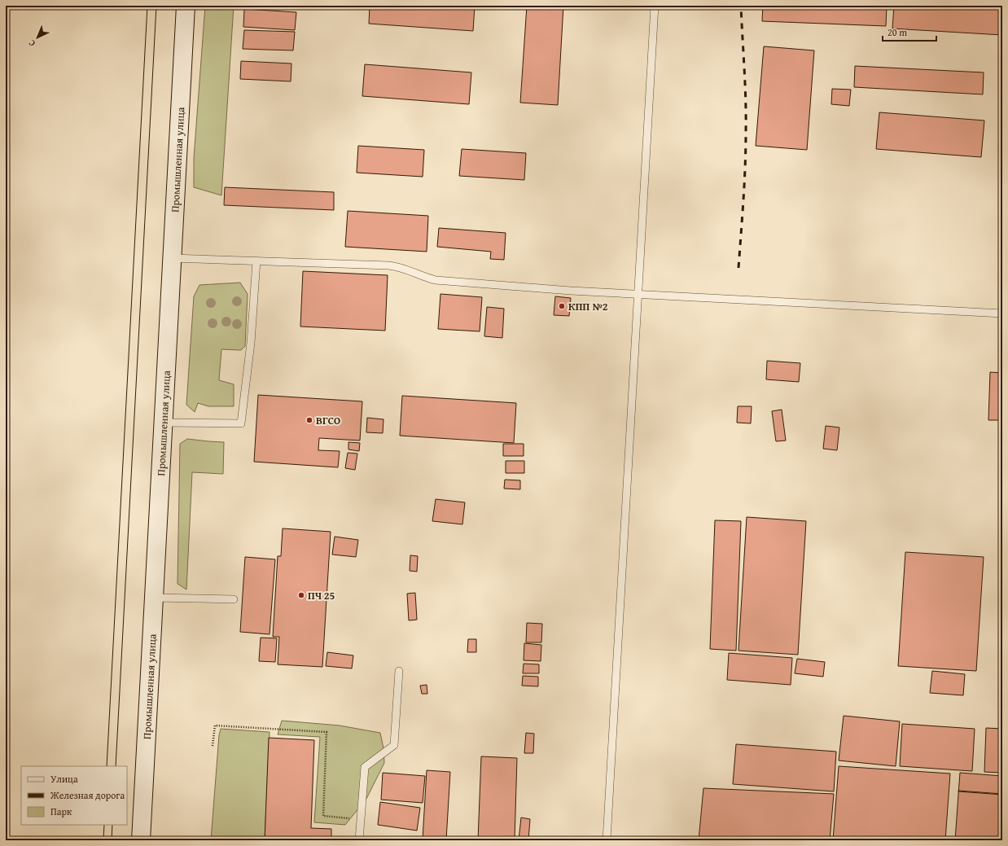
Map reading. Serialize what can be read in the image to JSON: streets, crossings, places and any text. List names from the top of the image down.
{
  "streets": {
    "street": ["Промышленная улица"]
  },
  "places": ["КПП №2", "ВГСО", "ПЧ 25"],
  "legend": ["Улица", "Железная дорога", "Парк"],
  "scale_bar": "20 m",
  "north": "bottom left"
}
